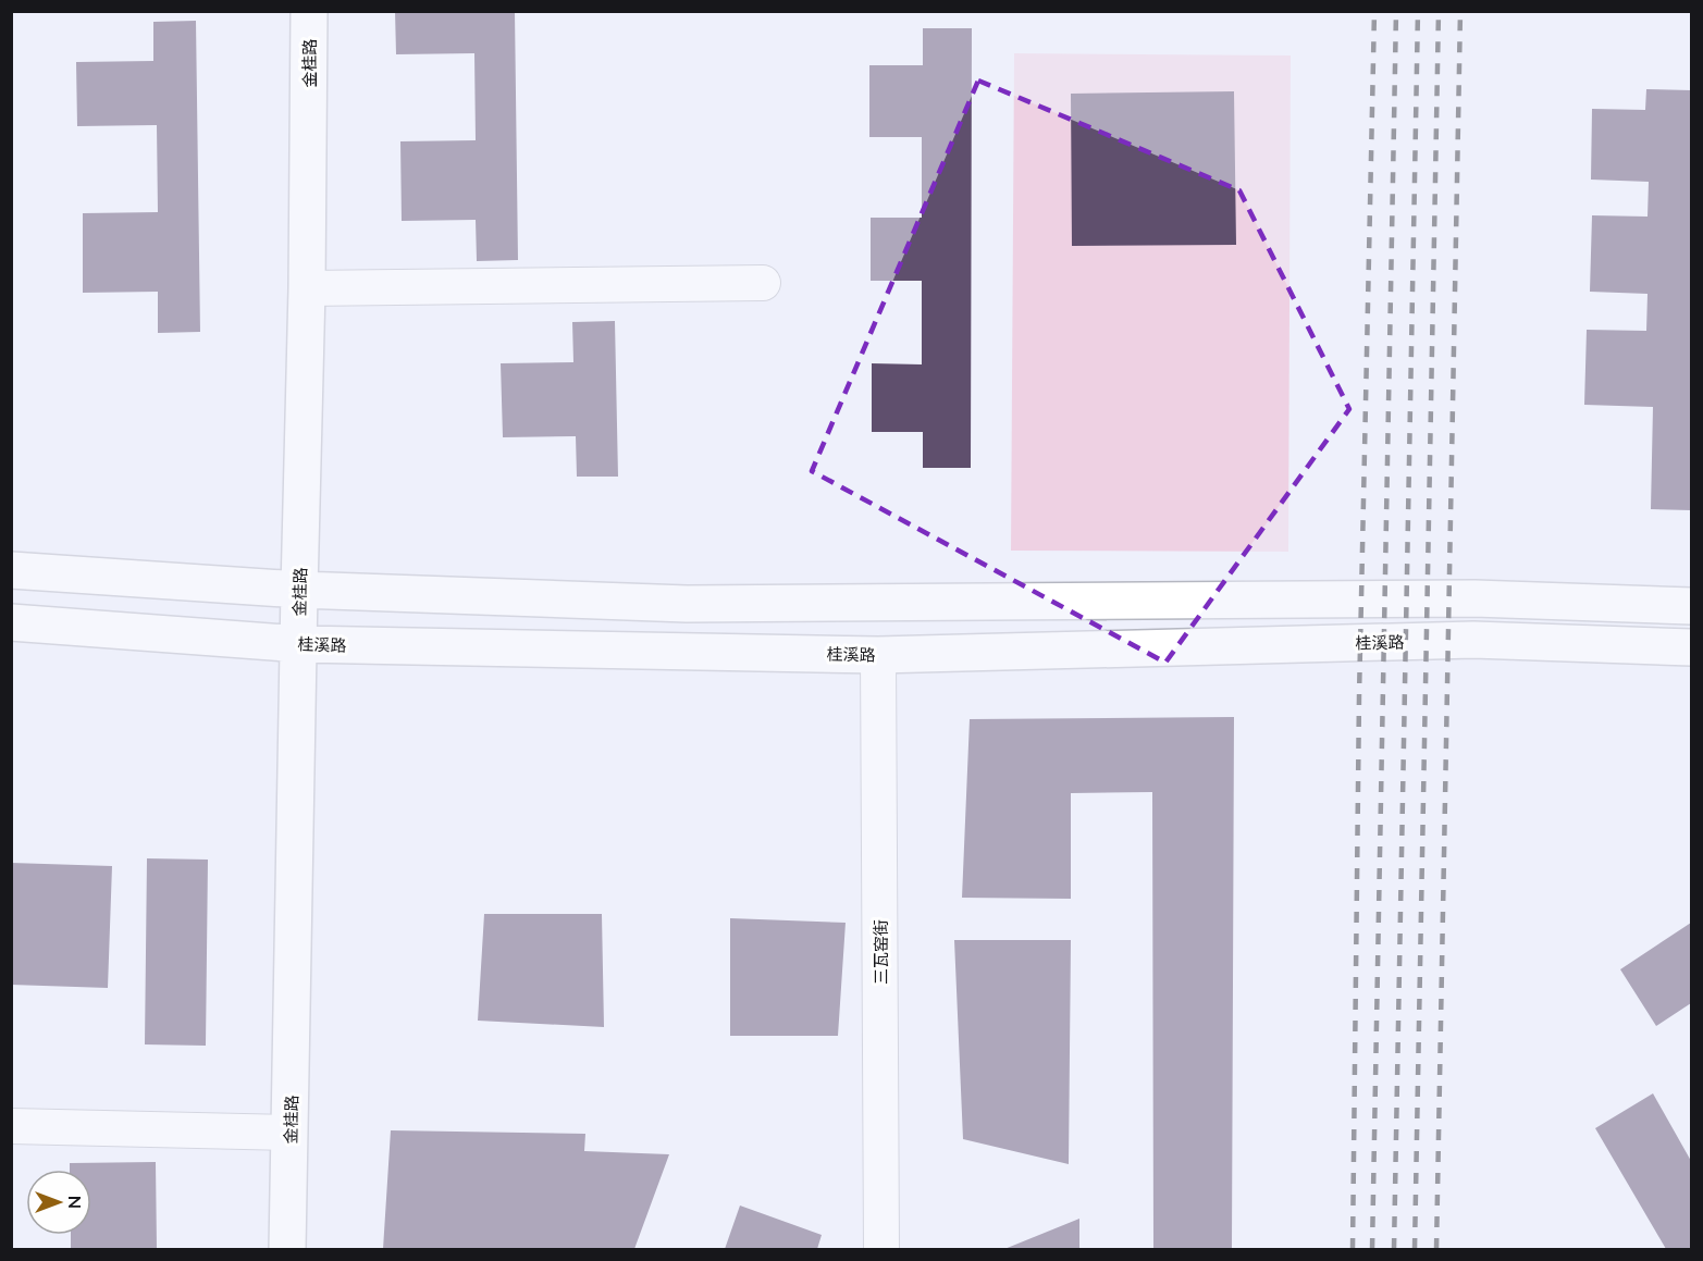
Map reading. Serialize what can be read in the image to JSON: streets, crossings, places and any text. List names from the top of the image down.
{
  "streets": {
    "main road": ["金桂路", "桂溪路"],
    "street": ["三瓦窑街"]
  },
  "crossings": [
    ["金桂路", "桂溪路"],
    ["桂溪路", "三瓦窑街"]
  ],
  "north": "right"
}
